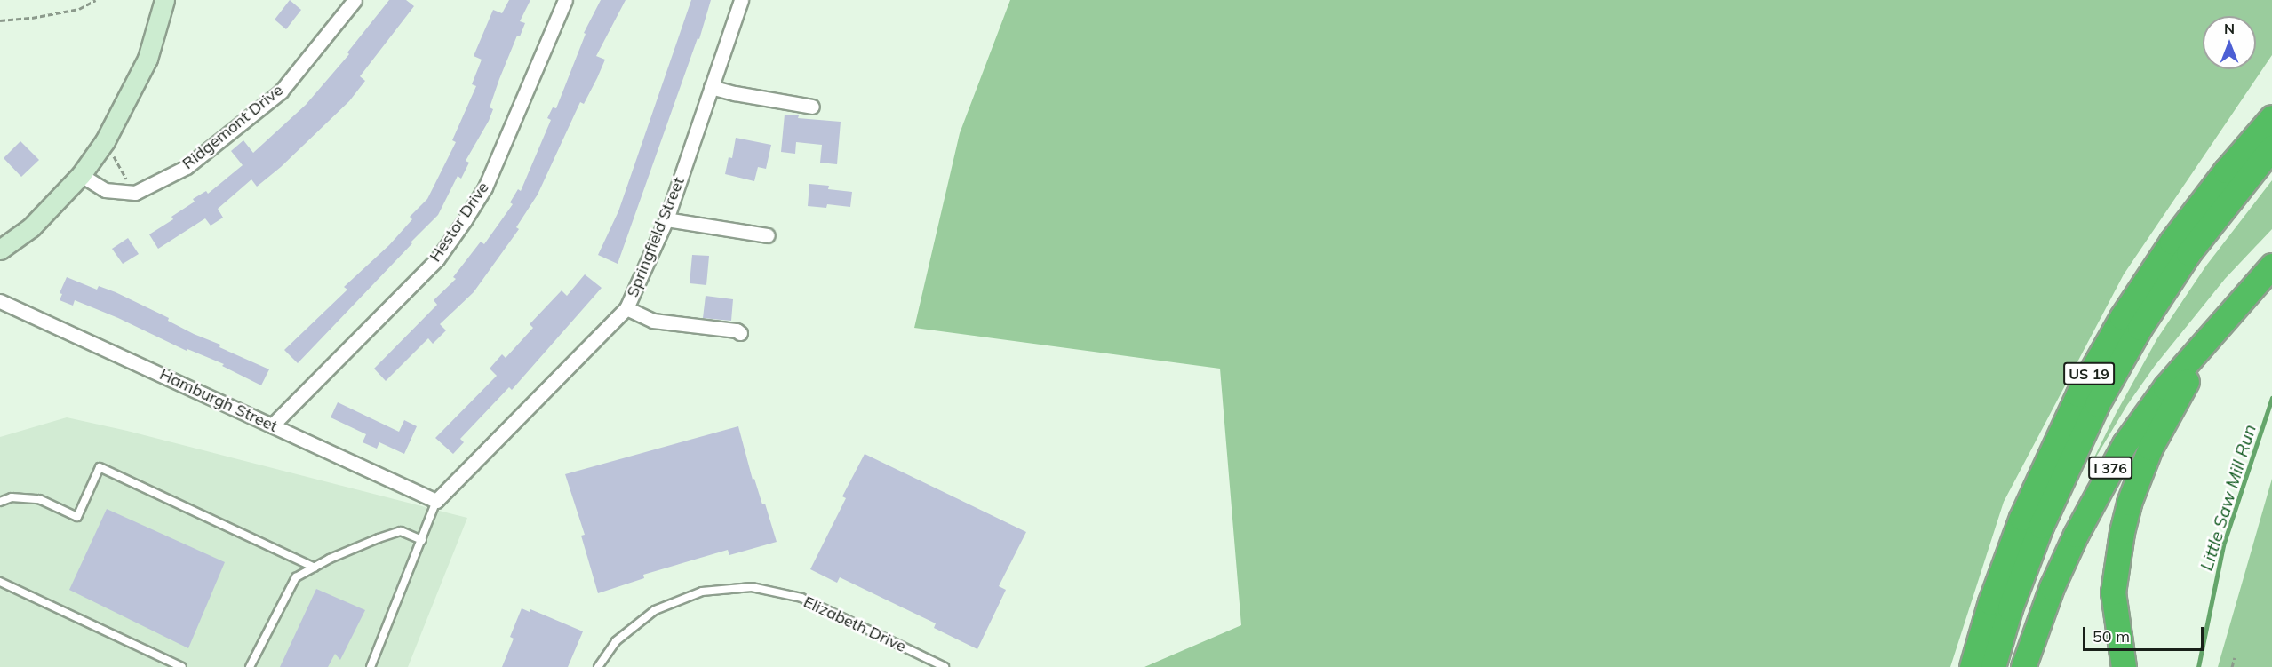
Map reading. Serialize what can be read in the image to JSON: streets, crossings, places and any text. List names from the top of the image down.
{
  "streets": {
    "highway": ["US 19", "I 376"],
    "street": [
      "Ridgemont Drive",
      "Hestor Drive",
      "Springfield Street",
      "Hamburgh Street"
    ],
    "lane": ["Elizabeth Drive"]
  },
  "crossings": [
    ["Hestor Drive", "Hamburgh Street"],
    ["Springfield Street", "Hamburgh Street"]
  ],
  "water": ["Little Saw Mill Run"],
  "scale_bar": "50 m",
  "north": "top"
}
